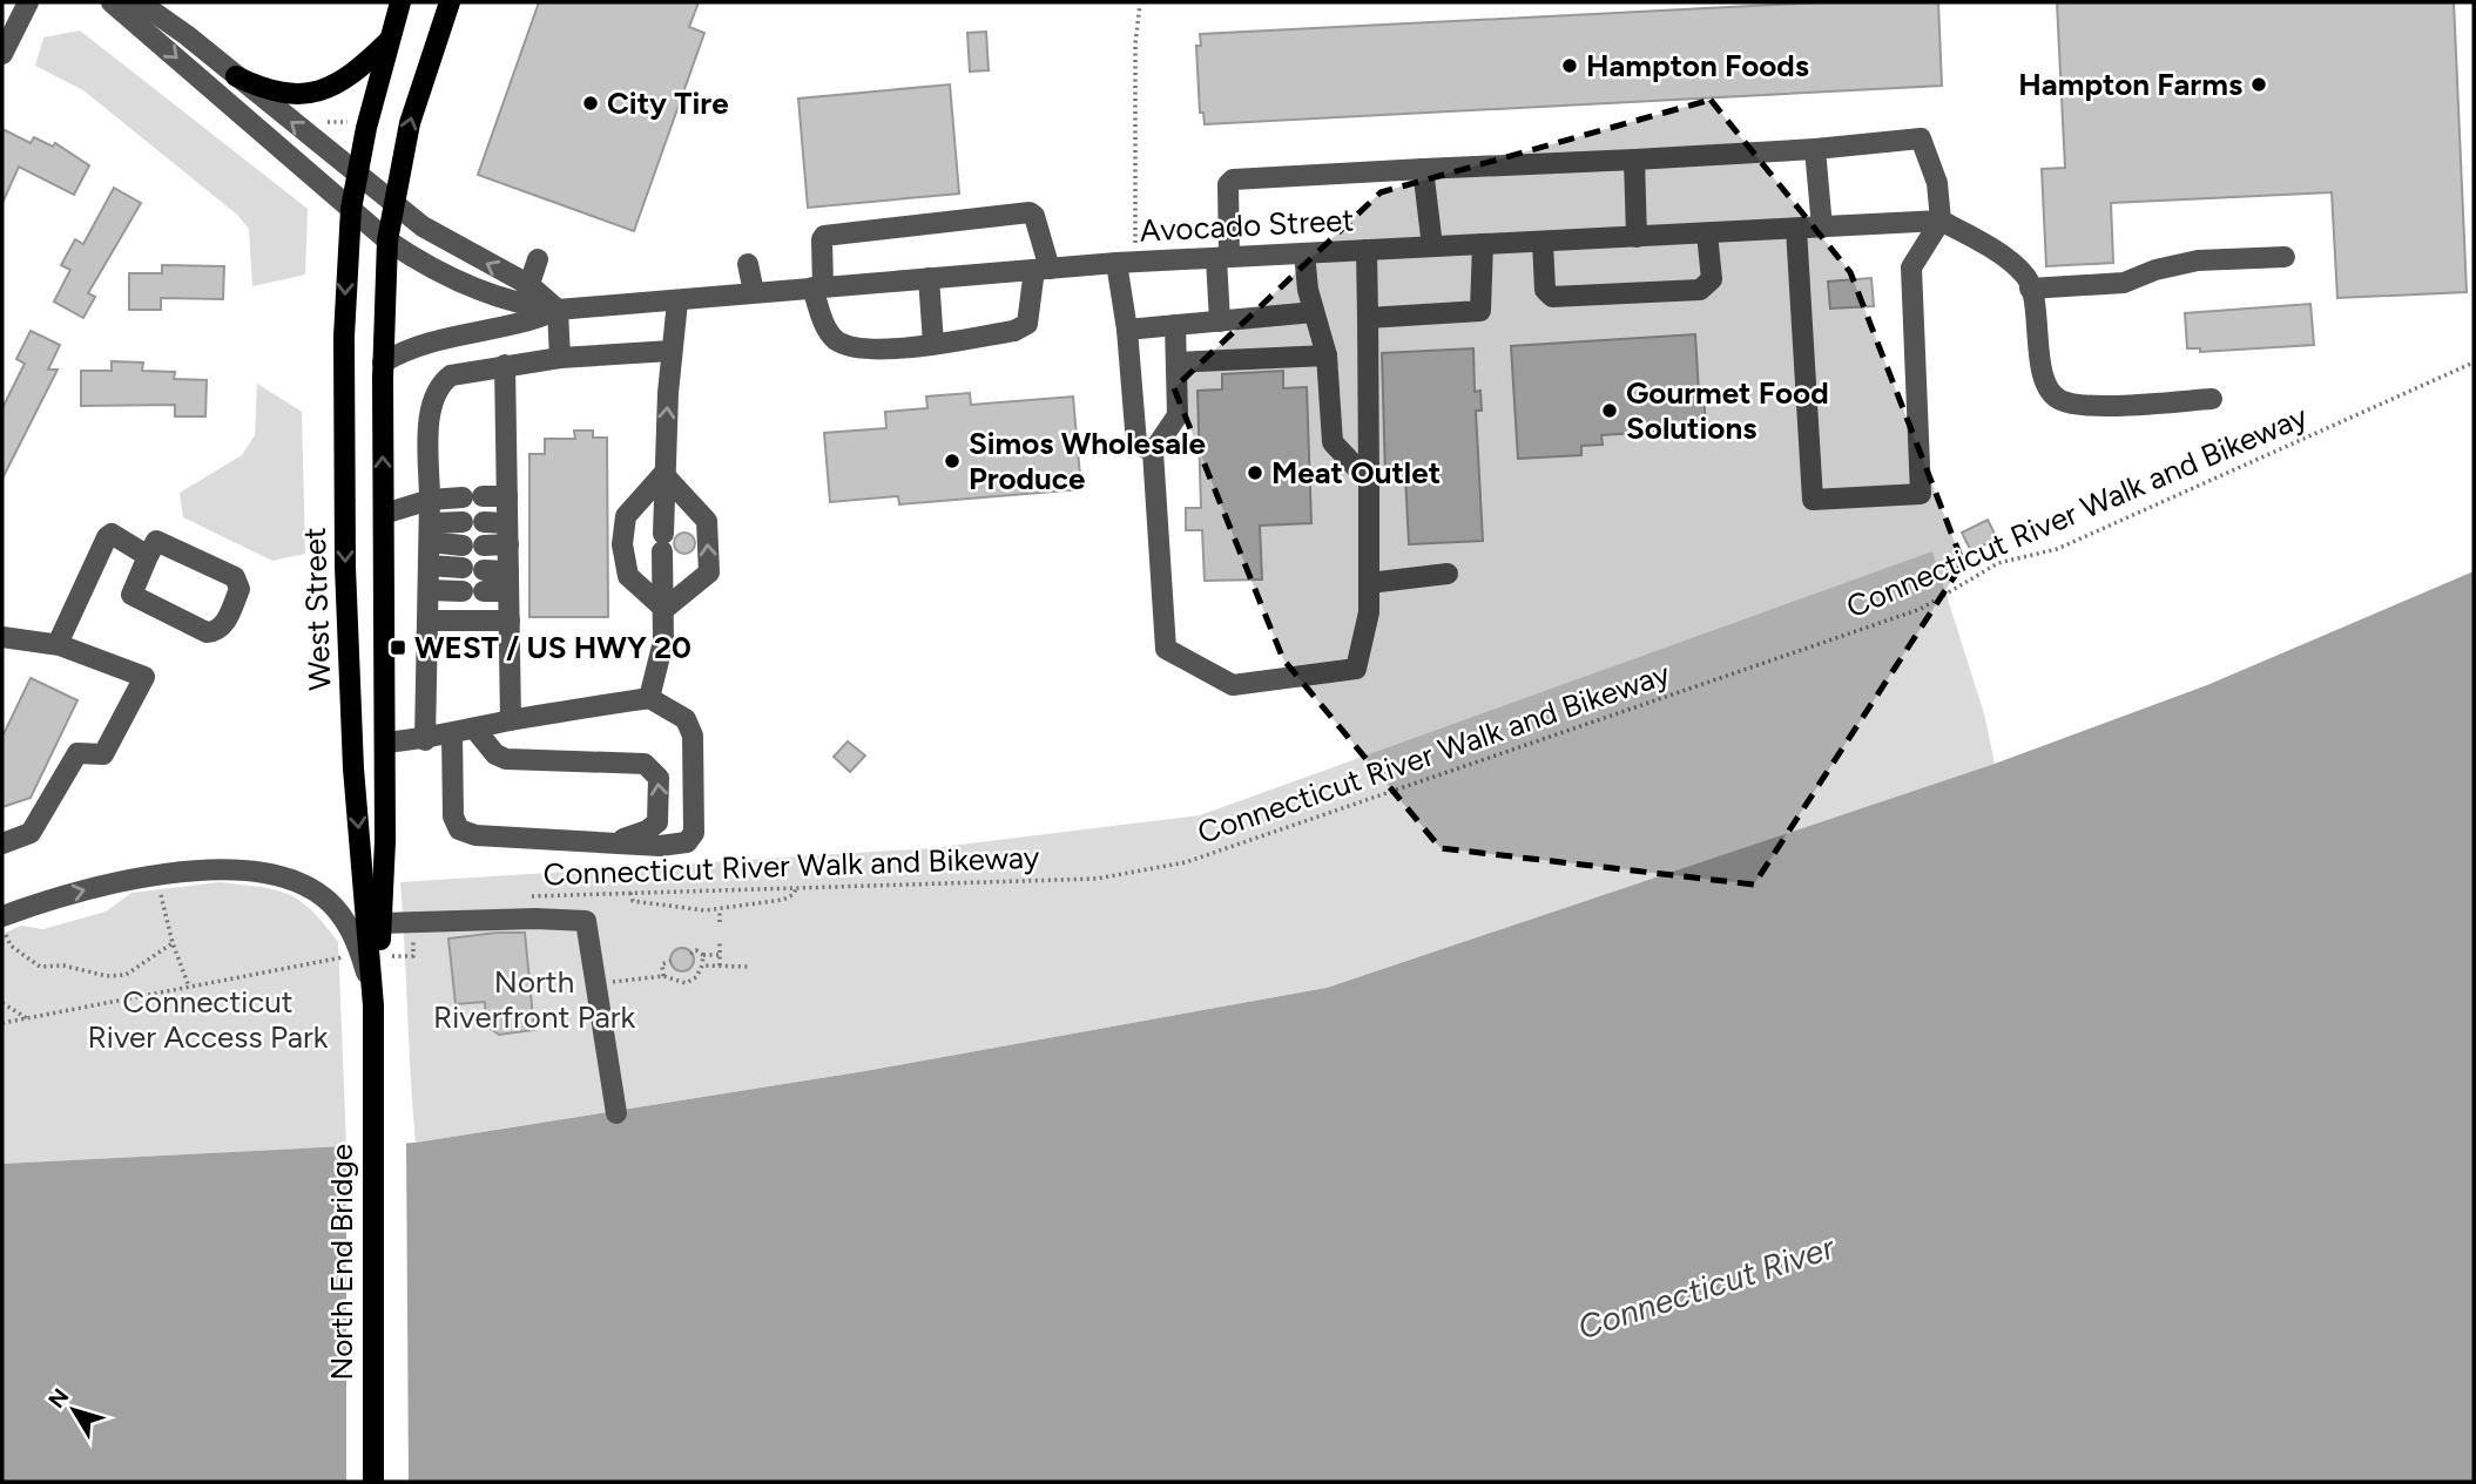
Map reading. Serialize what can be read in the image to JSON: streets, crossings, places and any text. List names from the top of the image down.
{
  "streets": {
    "main road": ["West Street", "North End Bridge"],
    "street": ["Avocado Street"],
    "path": ["Connecticut River Walk and Bikeway"]
  },
  "crossings": [
    ["Avocado Street", "West Street"],
    ["West Street", "North End Bridge"]
  ],
  "water": ["Connecticut River"],
  "parks": ["North Riverfront Park", "Connecticut River Access Park"],
  "places": {
    "other": [
      "Hampton Foods",
      "Hampton Farms",
      "City Tire",
      "Gourmet Food Solutions",
      "Simos Wholesale Produce",
      "Meat Outlet"
    ],
    "transit": ["WEST / US HWY 20"]
  },
  "north": "top left"
}
